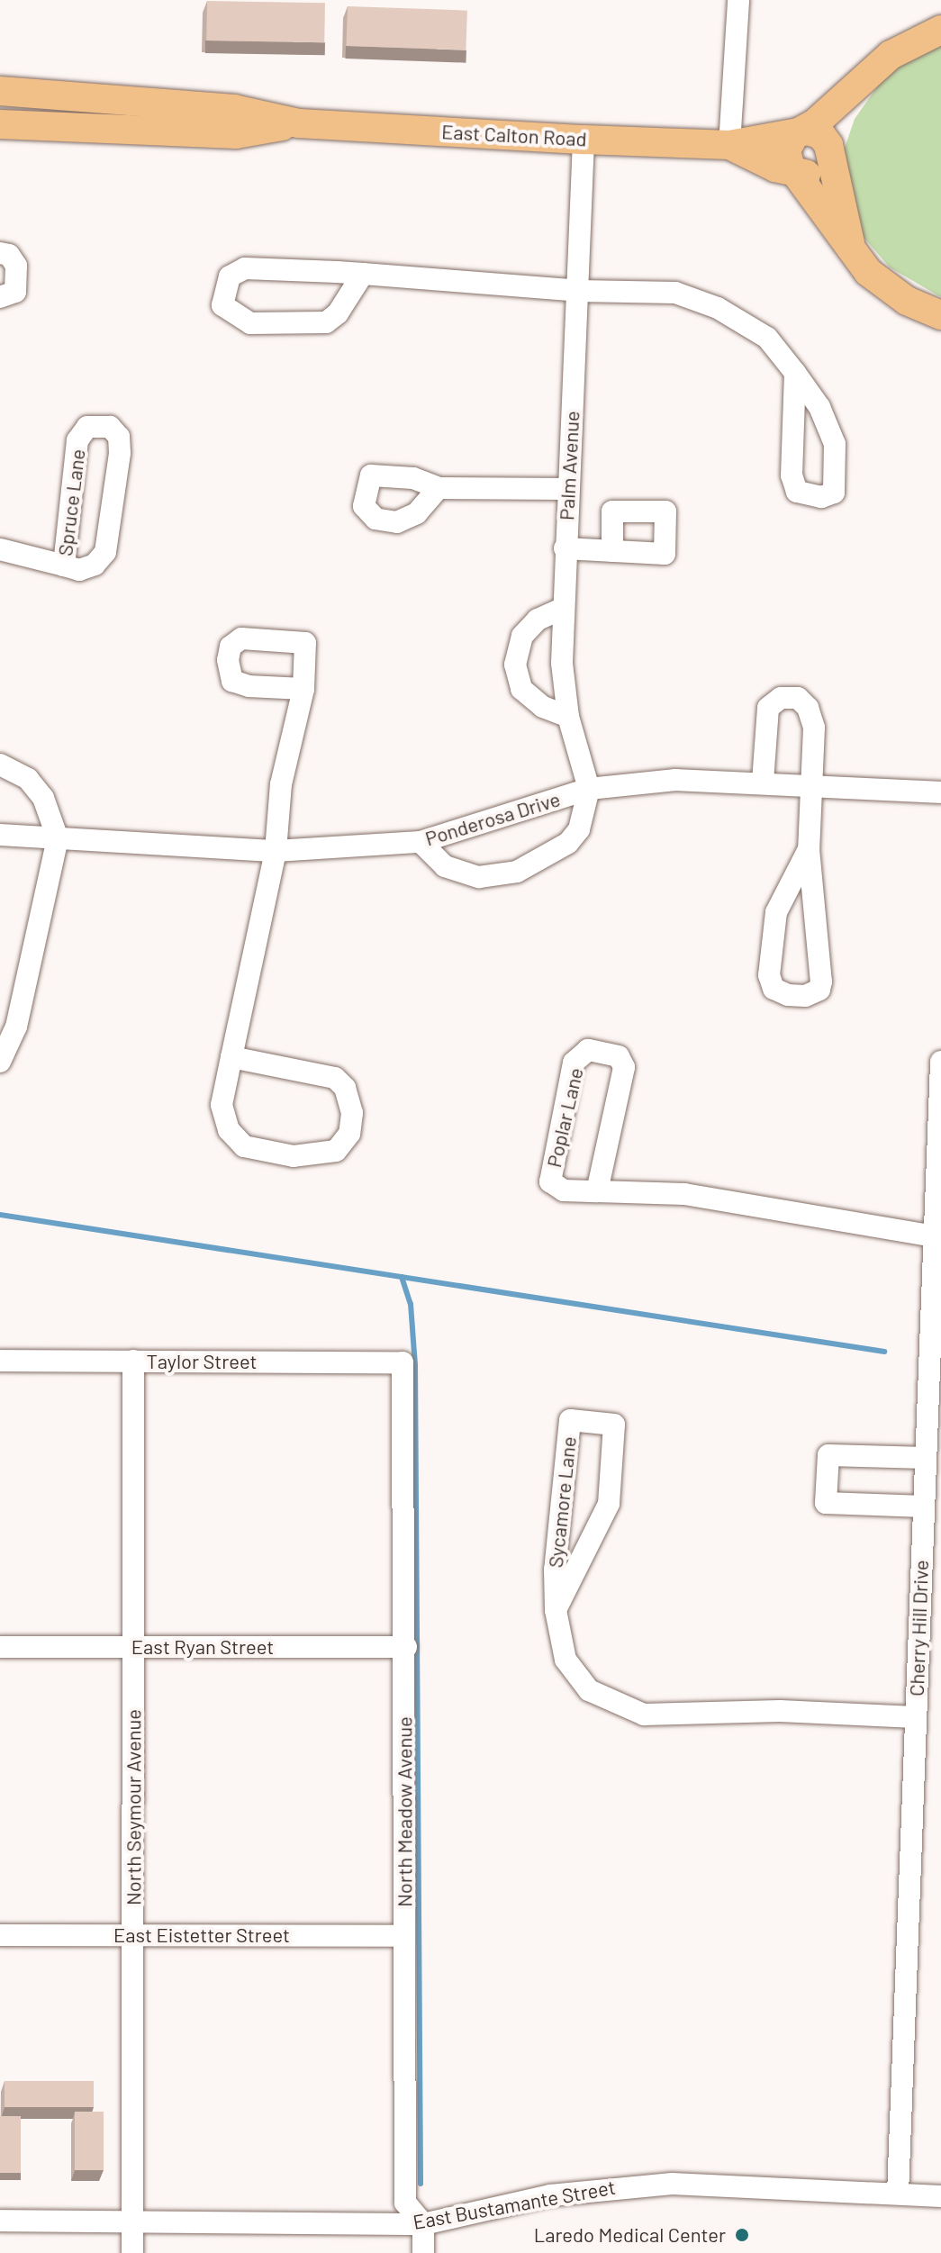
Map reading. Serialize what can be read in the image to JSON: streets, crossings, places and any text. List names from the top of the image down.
{
  "streets": {
    "main road": ["East Calton Road"],
    "street": [
      "Palm Avenue",
      "Spruce Lane",
      "Ponderosa Drive",
      "Poplar Lane",
      "Taylor Street",
      "Sycamore Lane",
      "Cherry Hill Drive",
      "East Ryan Street",
      "North Seymour Avenue",
      "North Meadow Avenue",
      "East Eistetter Street",
      "East Bustamante Street"
    ]
  },
  "crossings": [
    ["East Calton Road", "Palm Avenue"],
    ["Palm Avenue", "Ponderosa Drive"],
    ["Poplar Lane", "Cherry Hill Drive"],
    ["Taylor Street", "North Seymour Avenue"],
    ["Taylor Street", "North Meadow Avenue"],
    ["Sycamore Lane", "Cherry Hill Drive"],
    ["Cherry Hill Drive", "East Bustamante Street"],
    ["East Ryan Street", "North Seymour Avenue"],
    ["East Ryan Street", "North Meadow Avenue"],
    ["North Seymour Avenue", "East Eistetter Street"],
    ["North Seymour Avenue", "East Bustamante Street"],
    ["North Meadow Avenue", "East Eistetter Street"],
    ["North Meadow Avenue", "East Bustamante Street"]
  ],
  "places": ["Laredo Medical Center"]
}
